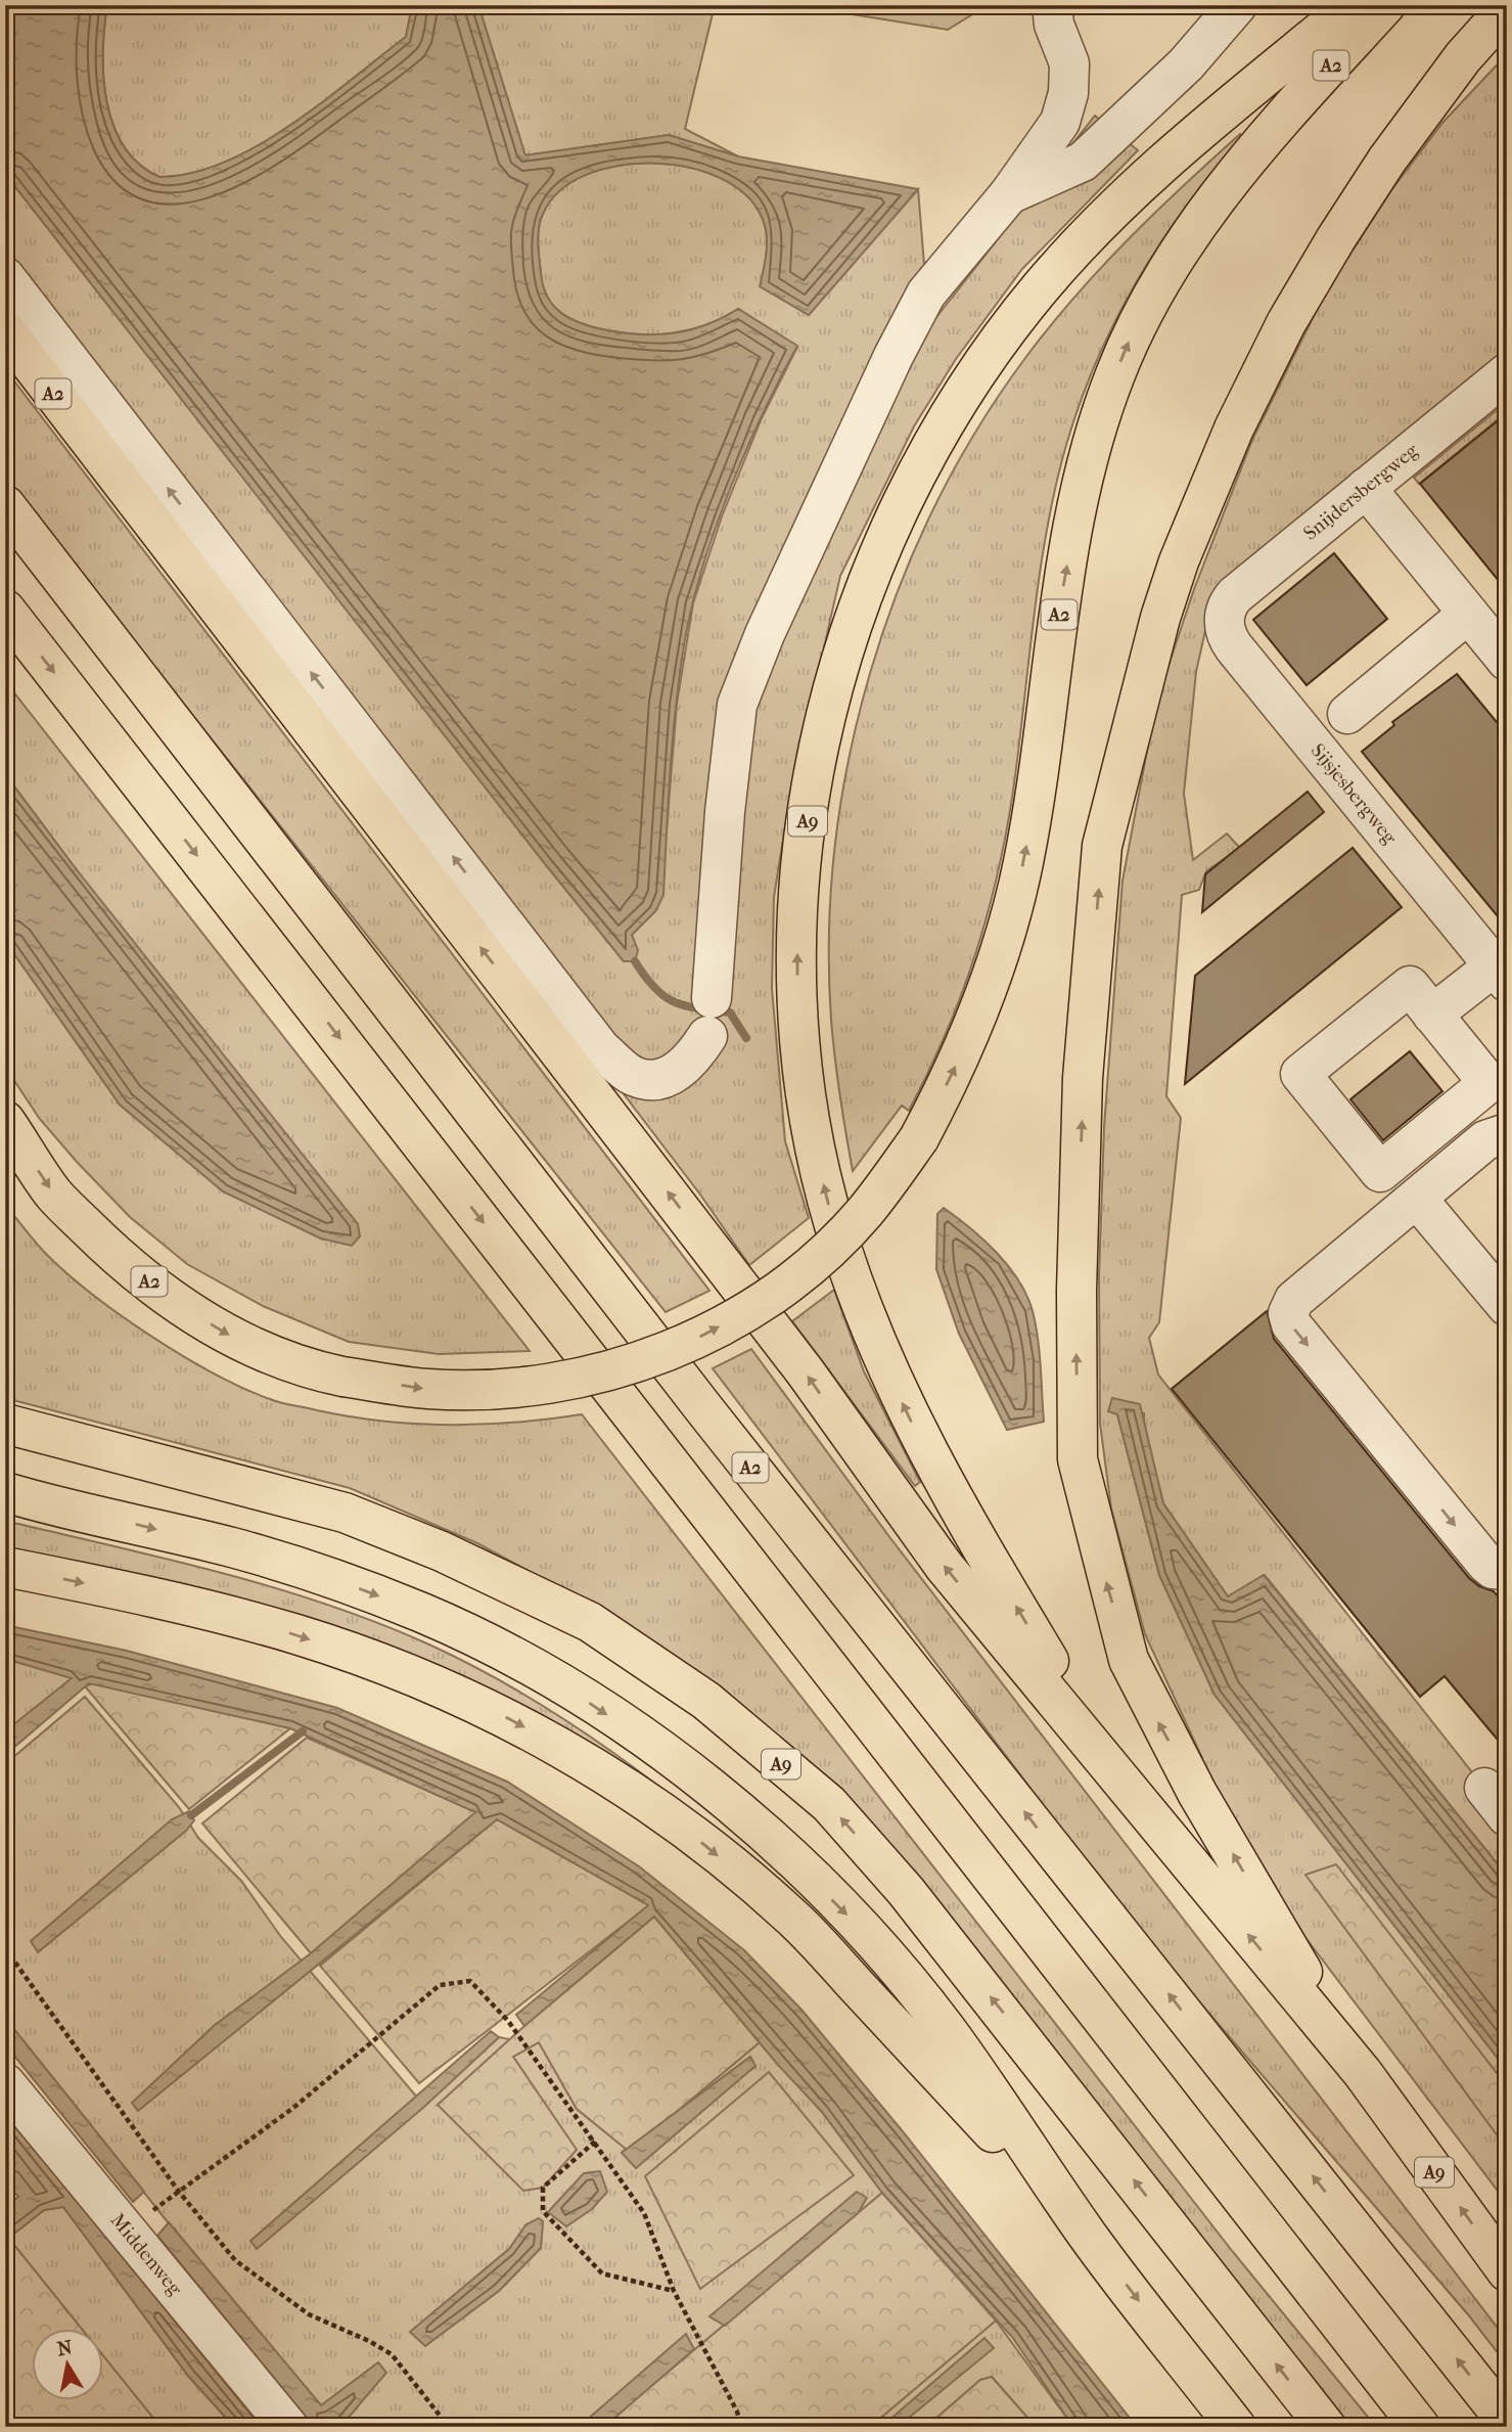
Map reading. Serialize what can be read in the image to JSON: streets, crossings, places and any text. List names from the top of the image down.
{
  "streets": {
    "highway": ["A2", "A9"],
    "street": ["Snijdersbergweg", "Sijsjesbergweg", "Middenweg"]
  },
  "crossings": [
    ["A2", "A9"],
    ["Snijdersbergweg", "Sijsjesbergweg"]
  ],
  "north": "top"
}
